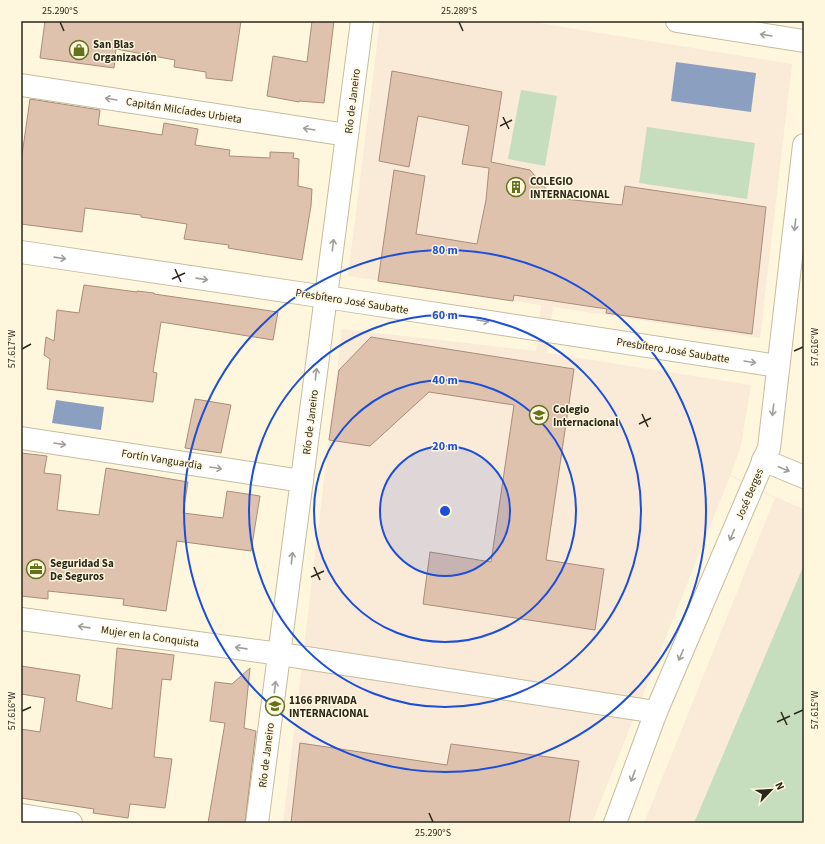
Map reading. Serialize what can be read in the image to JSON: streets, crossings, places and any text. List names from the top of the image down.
{
  "streets": {
    "street": [
      "Río de Janeiro",
      "Capitán Milcíades Urbieta",
      "Presbítero José Saubatte",
      "Fortín Vanguardia",
      "José Berges",
      "Mujer en la Conquista"
    ]
  },
  "crossings": [
    ["Río de Janeiro", "Capitán Milcíades Urbieta"],
    ["Río de Janeiro", "Presbítero José Saubatte"],
    ["Río de Janeiro", "Fortín Vanguardia"],
    ["Río de Janeiro", "Mujer en la Conquista"],
    ["Presbítero José Saubatte", "José Berges"],
    ["José Berges", "Mujer en la Conquista"]
  ],
  "one_way": [
    "Río de Janeiro",
    "Capitán Milcíades Urbieta",
    "Presbítero José Saubatte",
    "Fortín Vanguardia",
    "José Berges",
    "Mujer en la Conquista"
  ],
  "places": {
    "shop": ["San Blas Organización"],
    "building": ["COLEGIO INTERNACIONAL"],
    "school or university": ["Colegio Internacional", "1166 PRIVADA INTERNACIONAL"],
    "office": ["Seguridad Sa De Seguros"]
  },
  "north": "top right",
  "coordinates": [
    "25.290°S",
    "25.289°S",
    "57.616°W",
    "57.617°W",
    "57.615°W"
  ],
  "rings": [
    "80 m",
    "60 m",
    "40 m",
    "20 m"
  ]
}
